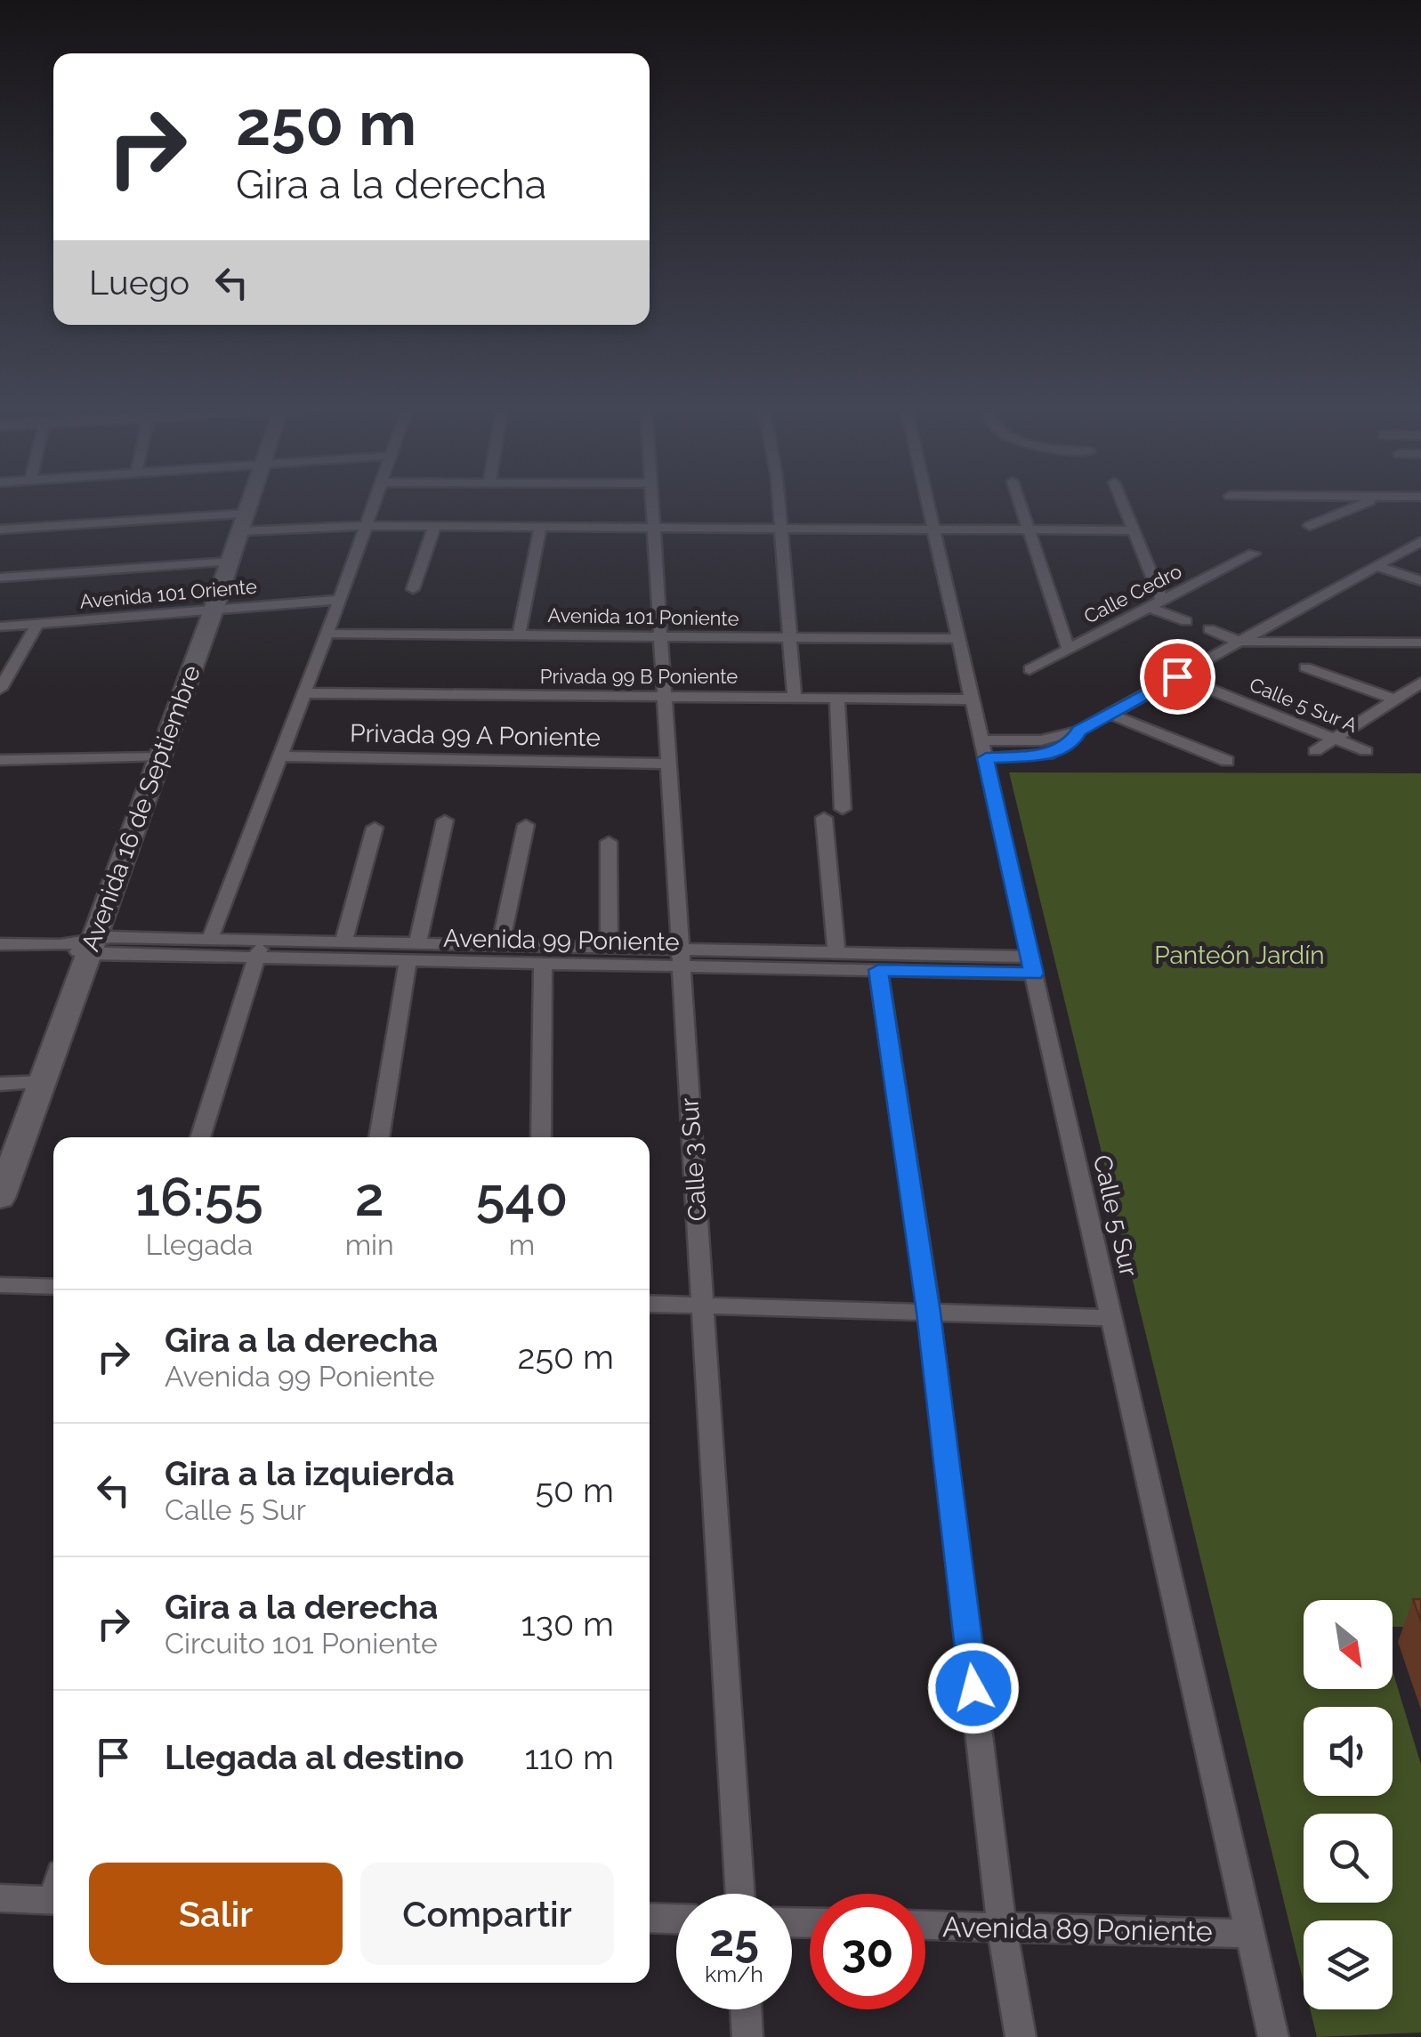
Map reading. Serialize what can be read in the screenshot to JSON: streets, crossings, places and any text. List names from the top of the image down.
{
  "streets": {
    "main road": ["Avenida 16 de Septiembre"],
    "street": [
      "Avenida 101 Oriente",
      "Calle Cedro",
      "Avenida 101 Poniente",
      "Privada 99 B Poniente",
      "Calle 5 Sur A",
      "Privada 99 A Poniente",
      "Avenida 99 Poniente",
      "Calle 3 Sur",
      "Calle 5 Sur",
      "Avenida 89 Poniente"
    ]
  },
  "crossings": [
    ["Avenida 101 Oriente", "Avenida 16 de Septiembre"],
    ["Avenida 101 Poniente", "Calle 3 Sur"],
    ["Avenida 101 Poniente", "Calle 5 Sur"],
    ["Privada 99 B Poniente", "Calle 3 Sur"],
    ["Privada 99 B Poniente", "Calle 5 Sur"],
    ["Privada 99 A Poniente", "Calle 3 Sur"],
    ["Avenida 16 de Septiembre", "Avenida 99 Poniente"],
    ["Avenida 99 Poniente", "Calle 3 Sur"],
    ["Avenida 99 Poniente", "Calle 5 Sur"],
    ["Calle 5 Sur", "Avenida 89 Poniente"]
  ],
  "parks": ["Panteón Jardín"],
  "north": "bottom right",
  "page": {
    "turn": ["250 m", "Gira a la derecha"],
    "then": "Luego",
    "eta": [
      "16:55",
      "Llegada",
      "2",
      "min",
      "540",
      "m"
    ],
    "list": [
      {
        "name": "Gira a la derecha",
        "note": "Avenida 99 Poniente",
        "value": "250 m"
      },
      {
        "name": "Gira a la izquierda",
        "note": "Calle 5 Sur",
        "value": "50 m"
      },
      {
        "name": "Gira a la derecha",
        "note": "Circuito 101 Poniente",
        "value": "130 m"
      },
      {
        "name": "Llegada al destino",
        "value": "110 m"
      }
    ],
    "buttons": ["Salir", "Compartir"],
    "speed": "25 km/h",
    "limit": "30"
  }
}
